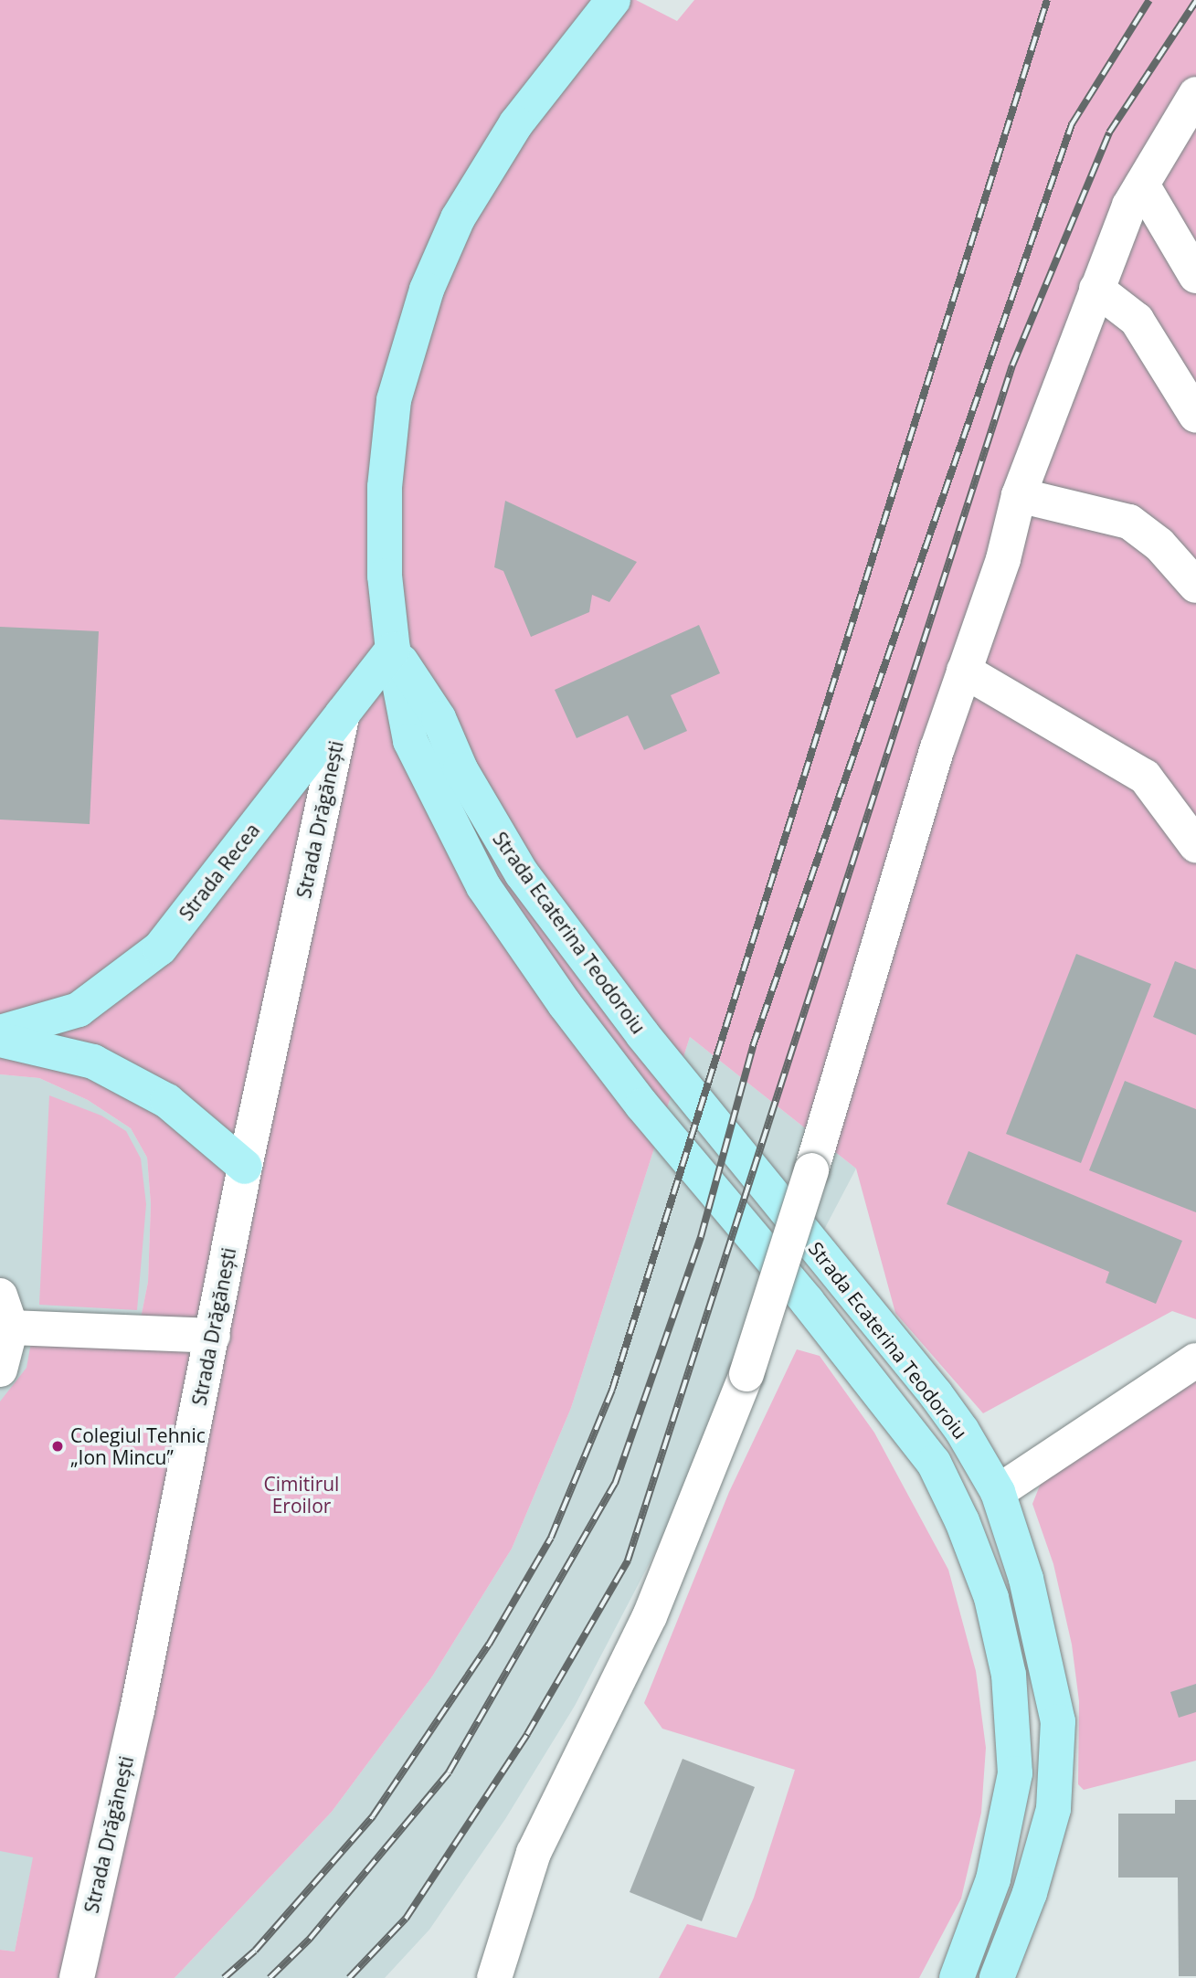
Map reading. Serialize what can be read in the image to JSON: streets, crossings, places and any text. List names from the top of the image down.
{
  "streets": {
    "main road": ["Strada Recea", "Strada Ecaterina Teodoroiu"],
    "street": ["Strada Drăgănești"]
  },
  "crossings": [
    ["Strada Drăgănești", "Strada Recea"],
    ["Strada Recea", "Strada Ecaterina Teodoroiu"]
  ],
  "parks": ["Cimitirul Eroilor"],
  "places": ["Colegiul Tehnic „Ion Mincu”"]
}
